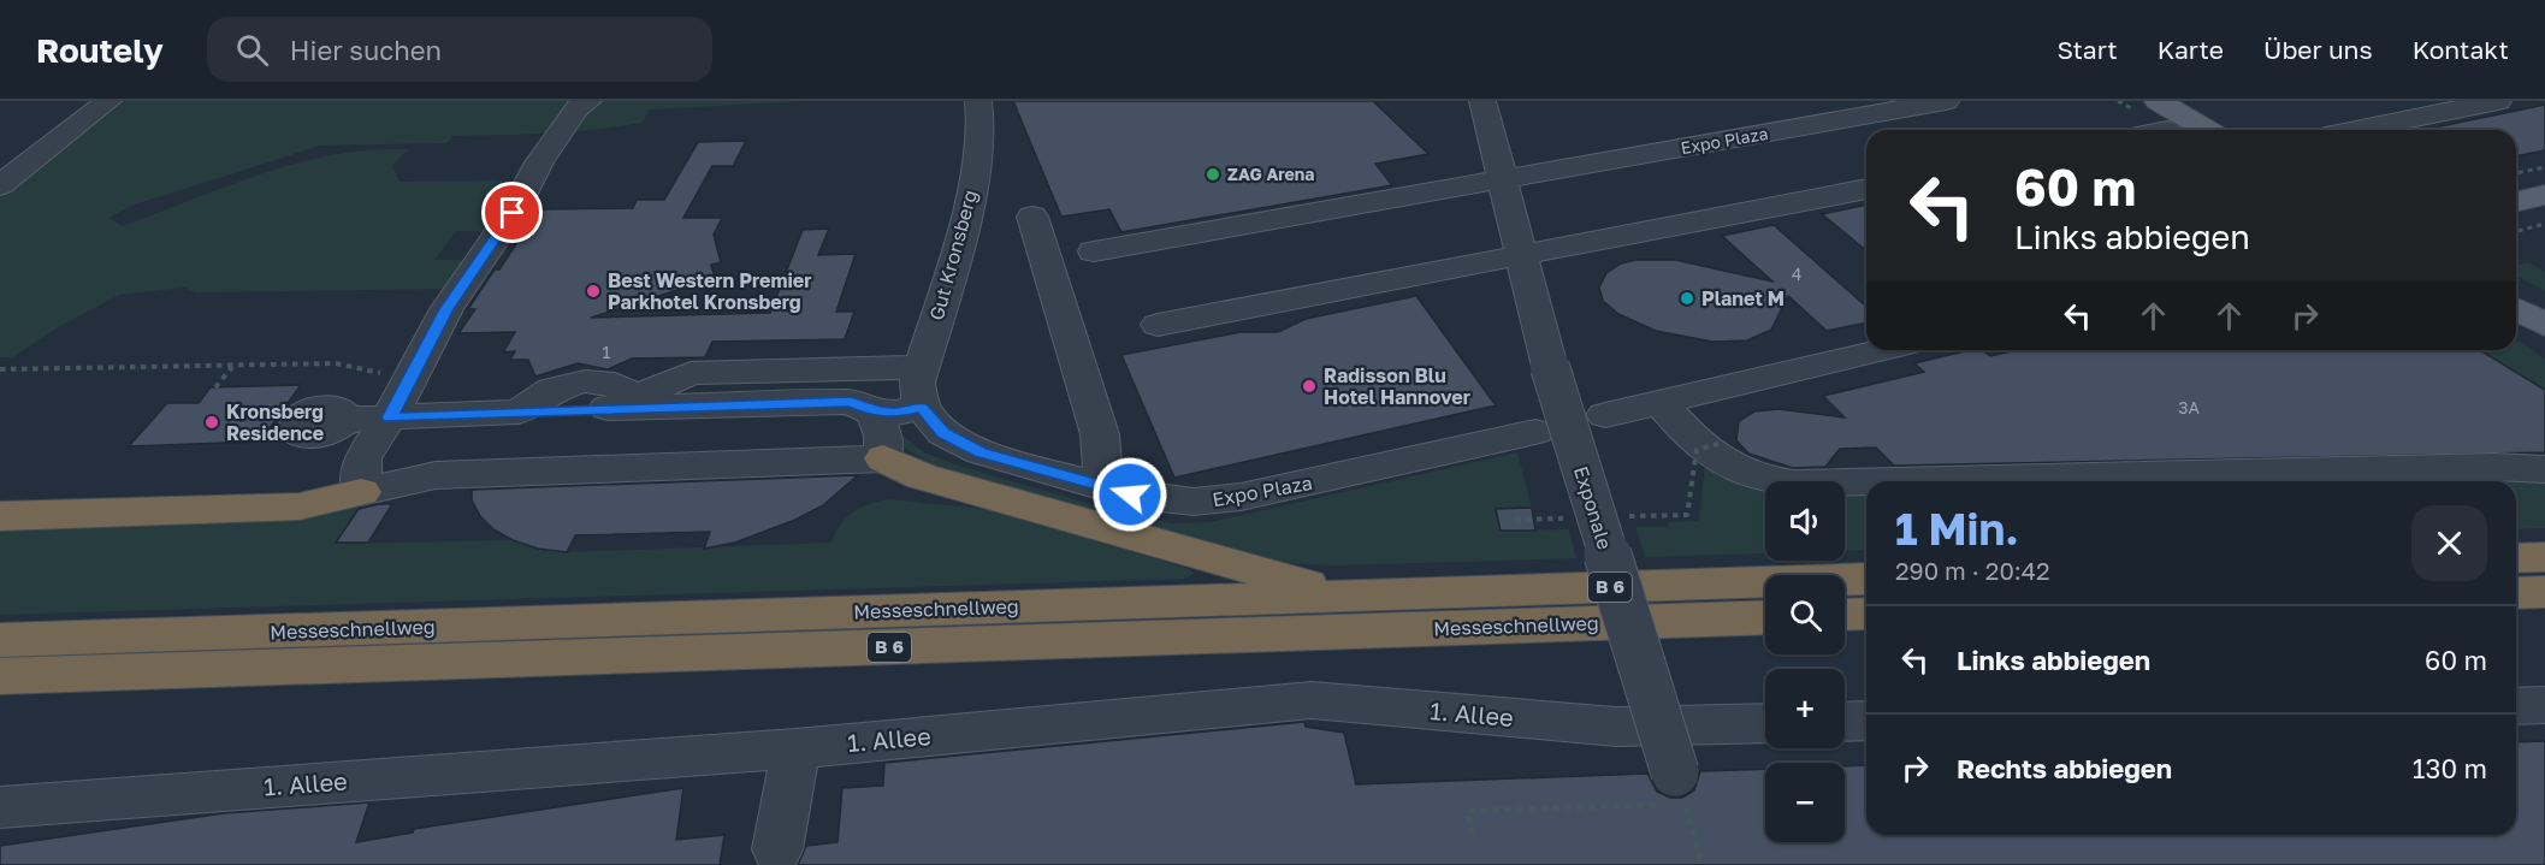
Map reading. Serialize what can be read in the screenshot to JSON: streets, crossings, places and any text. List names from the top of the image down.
{
  "streets": {
    "highway": ["B 6", "Messeschnellweg"],
    "street": [
      "Expo Plaza",
      "Gut Kronsberg",
      "Exponale",
      "1. Allee"
    ]
  },
  "crossings": [
    ["Expo Plaza", "Gut Kronsberg"]
  ],
  "places": [
    "ZAG Arena",
    "Best Western Premier Parkhotel Kronsberg",
    "Planet M",
    "Radisson Blu Hotel Hannover",
    "Kronsberg Residence"
  ],
  "house_numbers": ["4", "1", "3A"],
  "page": {
    "header": "Routely",
    "search": "Hier suchen",
    "nav": [
      "Start",
      "Karte",
      "Über uns",
      "Kontakt"
    ],
    "turn": ["60 m", "Links abbiegen"],
    "map_buttons": ["+", "−"],
    "heading": ["1 Min.", "290 m · 20:42"],
    "list": [
      {
        "name": "Links abbiegen",
        "value": "60 m"
      },
      {
        "name": "Rechts abbiegen",
        "value": "130 m"
      }
    ]
  }
}
